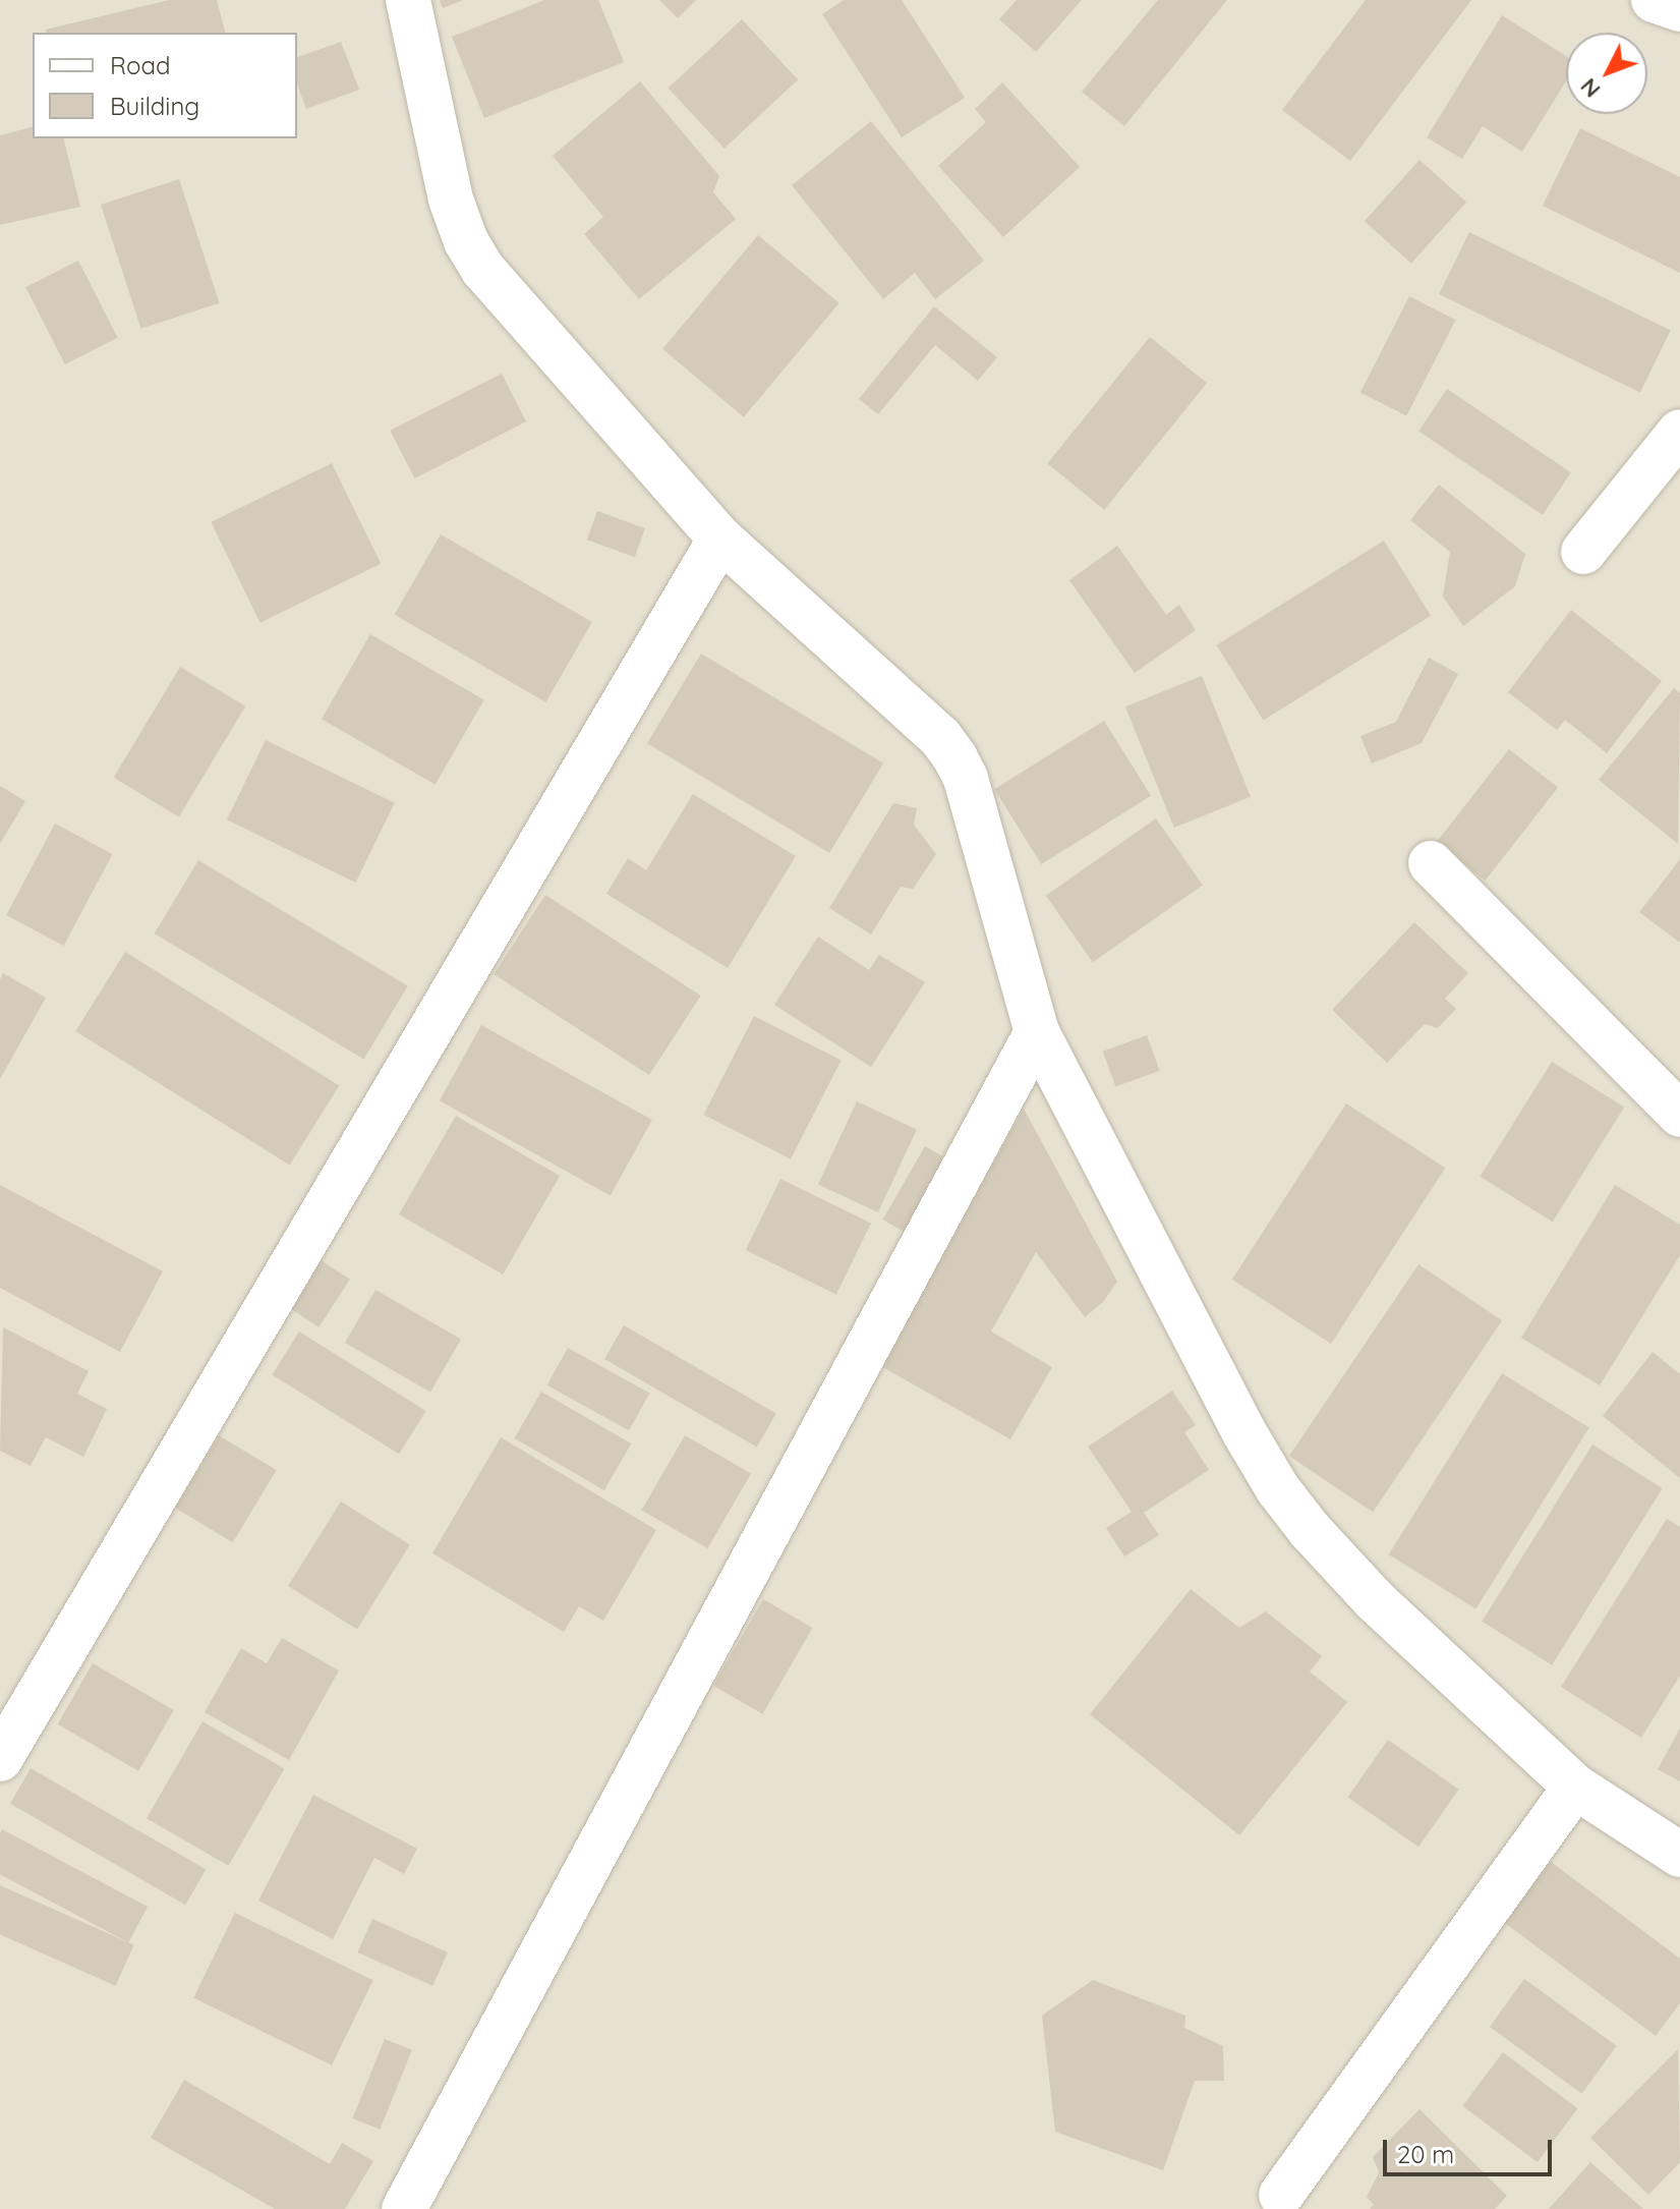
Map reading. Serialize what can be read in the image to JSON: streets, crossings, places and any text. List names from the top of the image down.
{
  "legend": ["Road", "Building"],
  "scale_bar": "20 m",
  "north": "bottom left"
}
